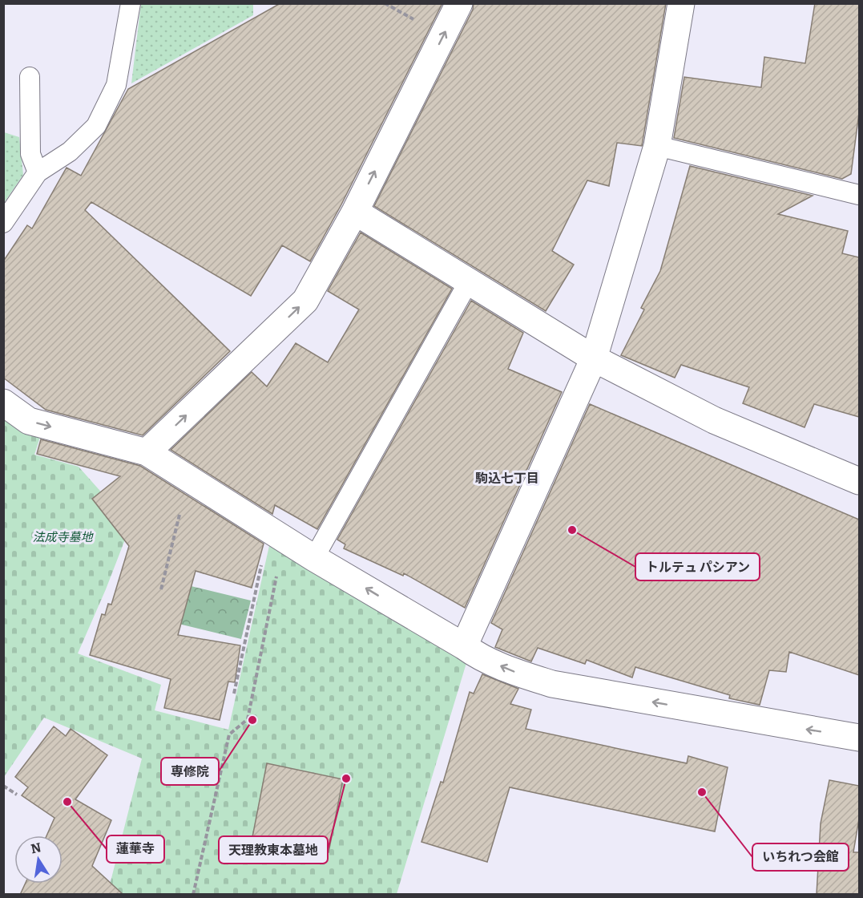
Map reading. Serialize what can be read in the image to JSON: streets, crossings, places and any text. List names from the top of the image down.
{
  "districts": ["駒込七丁目"],
  "parks": ["法成寺墓地"],
  "places": [
    "トルテュ パシアン",
    "専修院",
    "天理教東本墓地",
    "いちれつ会館",
    "蓮華寺"
  ],
  "north": "top"
}
